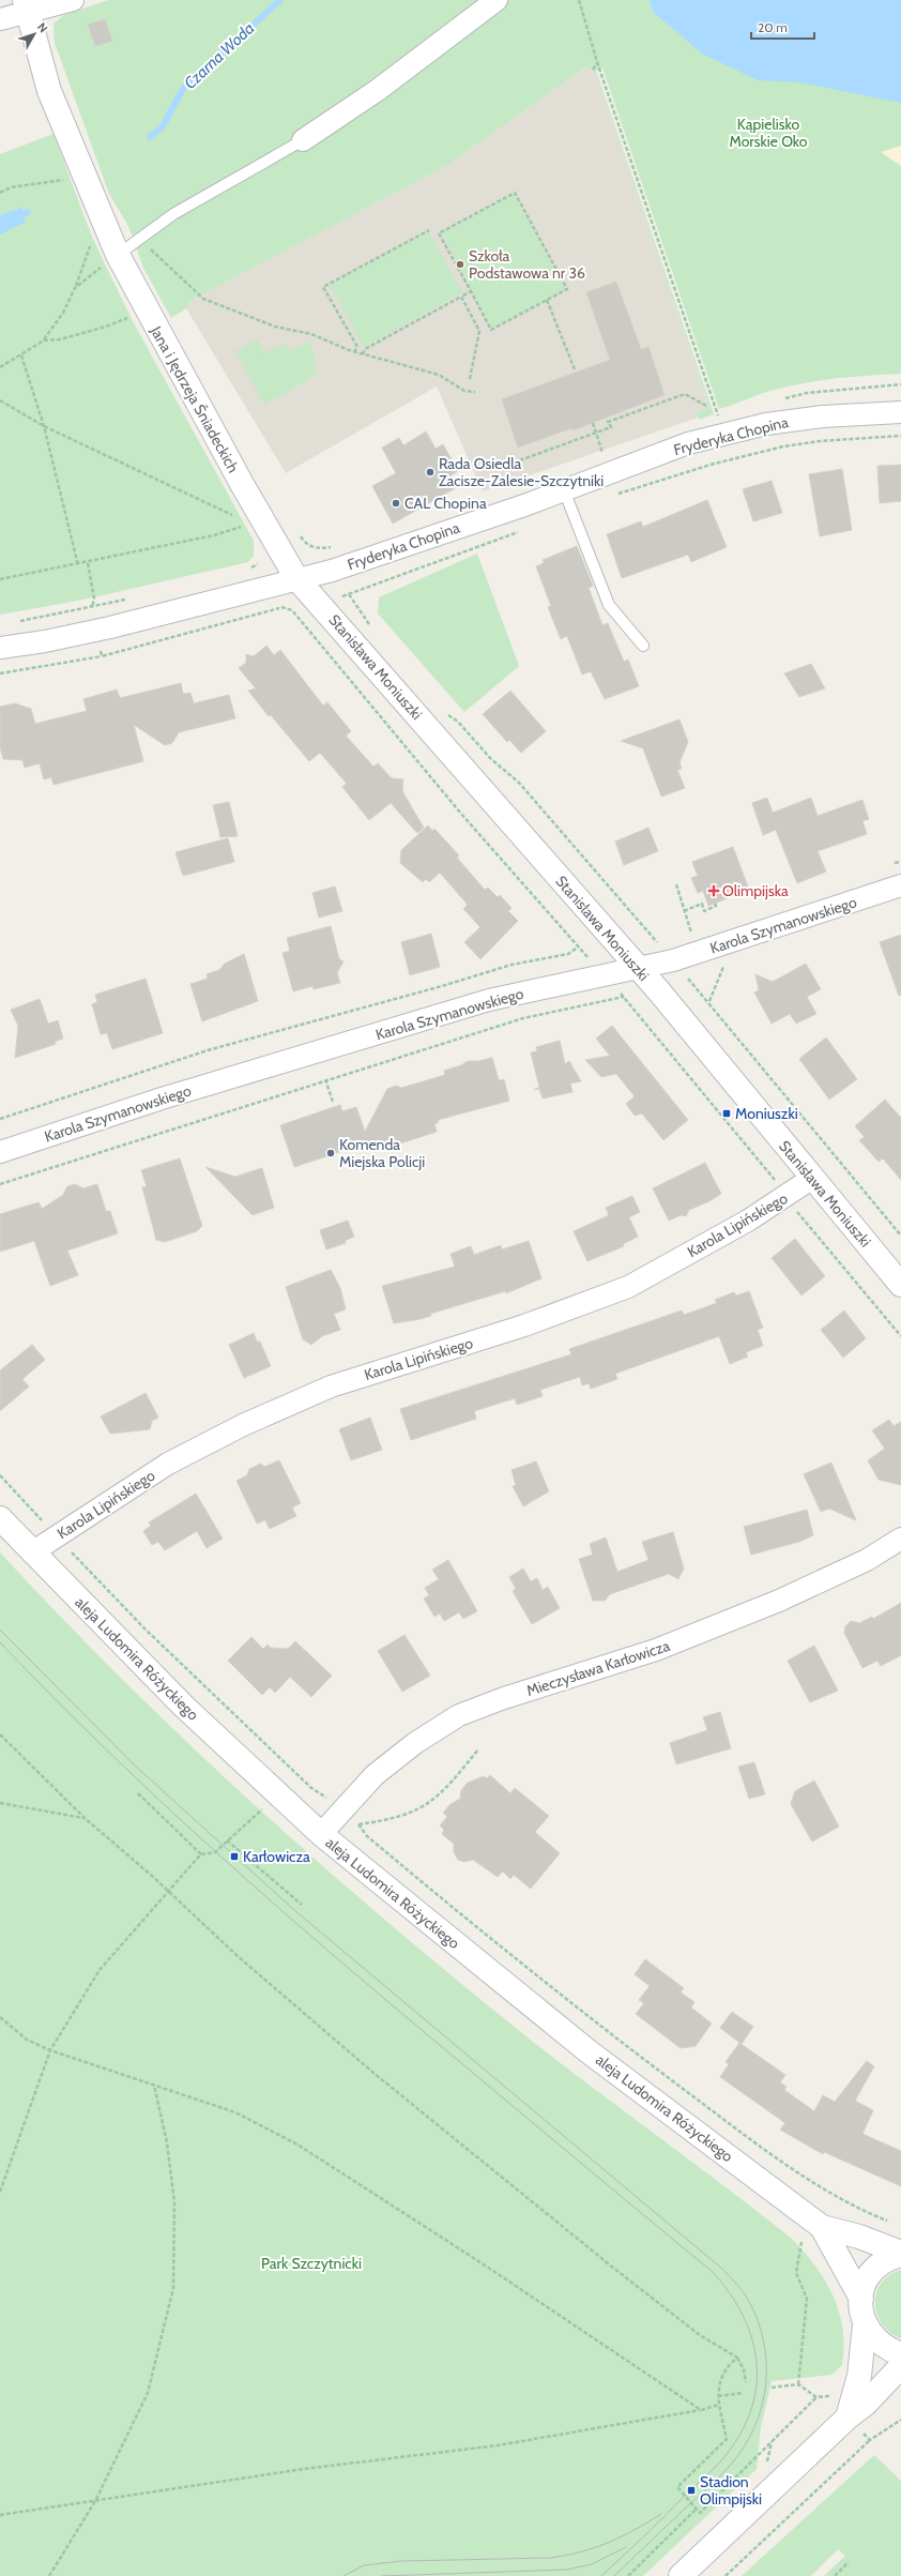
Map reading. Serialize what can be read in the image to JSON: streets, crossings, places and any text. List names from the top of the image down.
{
  "streets": {
    "street": [
      "Jana i Jędrzeja Śniadeckich",
      "Fryderyka Chopina",
      "Stanisława Moniuszki",
      "Karola Szymanowskiego",
      "Karola Lipińskiego",
      "aleja Ludomira Różyckiego",
      "Mieczysława Karłowicza"
    ]
  },
  "crossings": [
    ["Jana i Jędrzeja Śniadeckich", "Fryderyka Chopina"],
    ["Jana i Jędrzeja Śniadeckich", "Stanisława Moniuszki"],
    ["Fryderyka Chopina", "Stanisława Moniuszki"],
    ["Stanisława Moniuszki", "Karola Szymanowskiego"],
    ["Stanisława Moniuszki", "Karola Lipińskiego"],
    ["Karola Lipińskiego", "aleja Ludomira Różyckiego"],
    ["aleja Ludomira Różyckiego", "Mieczysława Karłowicza"]
  ],
  "water": ["Czarna Woda"],
  "parks": ["Kąpielisko Morskie Oko", "Park Szczytnicki"],
  "places": {
    "other": [
      "Szkoła Podstawowa nr 36",
      "Rada Osiedla Zacisze-Zalesie-Szczytniki",
      "CAL Chopina",
      "Komenda Miejska Policji"
    ],
    "health": ["Olimpijska"],
    "transit": ["Moniuszki", "Karłowicza", "Stadion Olimpijski"]
  },
  "scale_bar": "20 m",
  "north": "top right"
}
